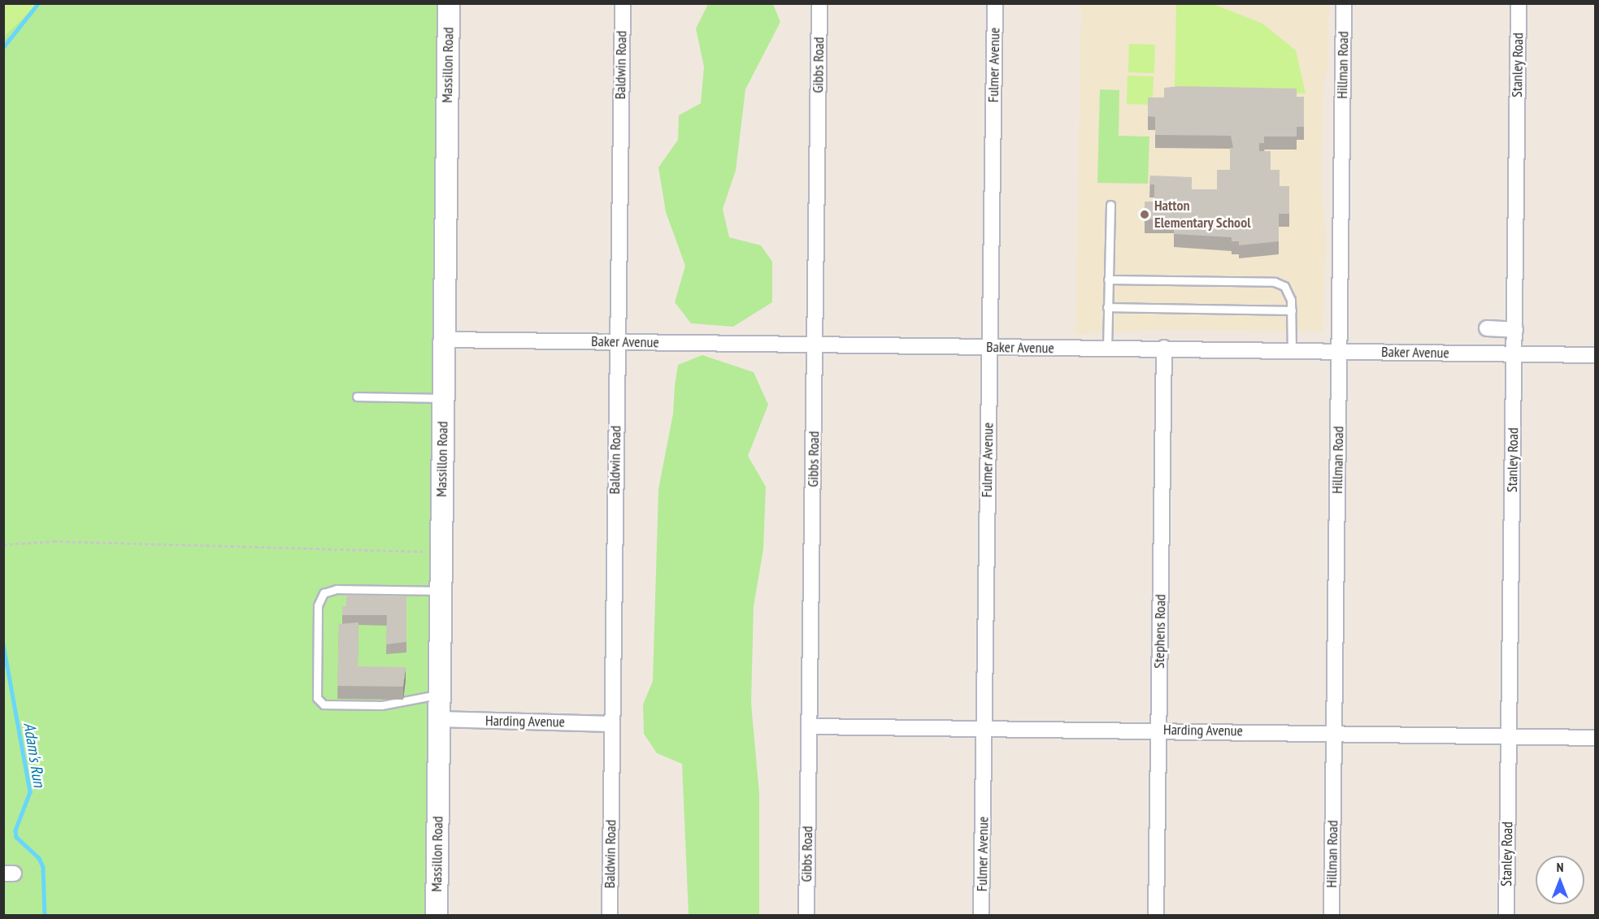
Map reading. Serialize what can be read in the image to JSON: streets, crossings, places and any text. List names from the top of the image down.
{
  "streets": {
    "street": [
      "Massillon Road",
      "Baldwin Road",
      "Gibbs Road",
      "Fulmer Avenue",
      "Hillman Road",
      "Stanley Road",
      "Baker Avenue",
      "Stephens Road",
      "Harding Avenue"
    ]
  },
  "crossings": [
    ["Massillon Road", "Baker Avenue"],
    ["Massillon Road", "Harding Avenue"],
    ["Baldwin Road", "Baker Avenue"],
    ["Baldwin Road", "Harding Avenue"],
    ["Gibbs Road", "Baker Avenue"],
    ["Gibbs Road", "Harding Avenue"],
    ["Fulmer Avenue", "Baker Avenue"],
    ["Fulmer Avenue", "Harding Avenue"],
    ["Hillman Road", "Baker Avenue"],
    ["Hillman Road", "Harding Avenue"],
    ["Stanley Road", "Baker Avenue"],
    ["Stanley Road", "Harding Avenue"],
    ["Baker Avenue", "Stephens Road"],
    ["Stephens Road", "Harding Avenue"]
  ],
  "water": ["Adam's Run"],
  "places": ["Hatton Elementary School"],
  "north": "top"
}
